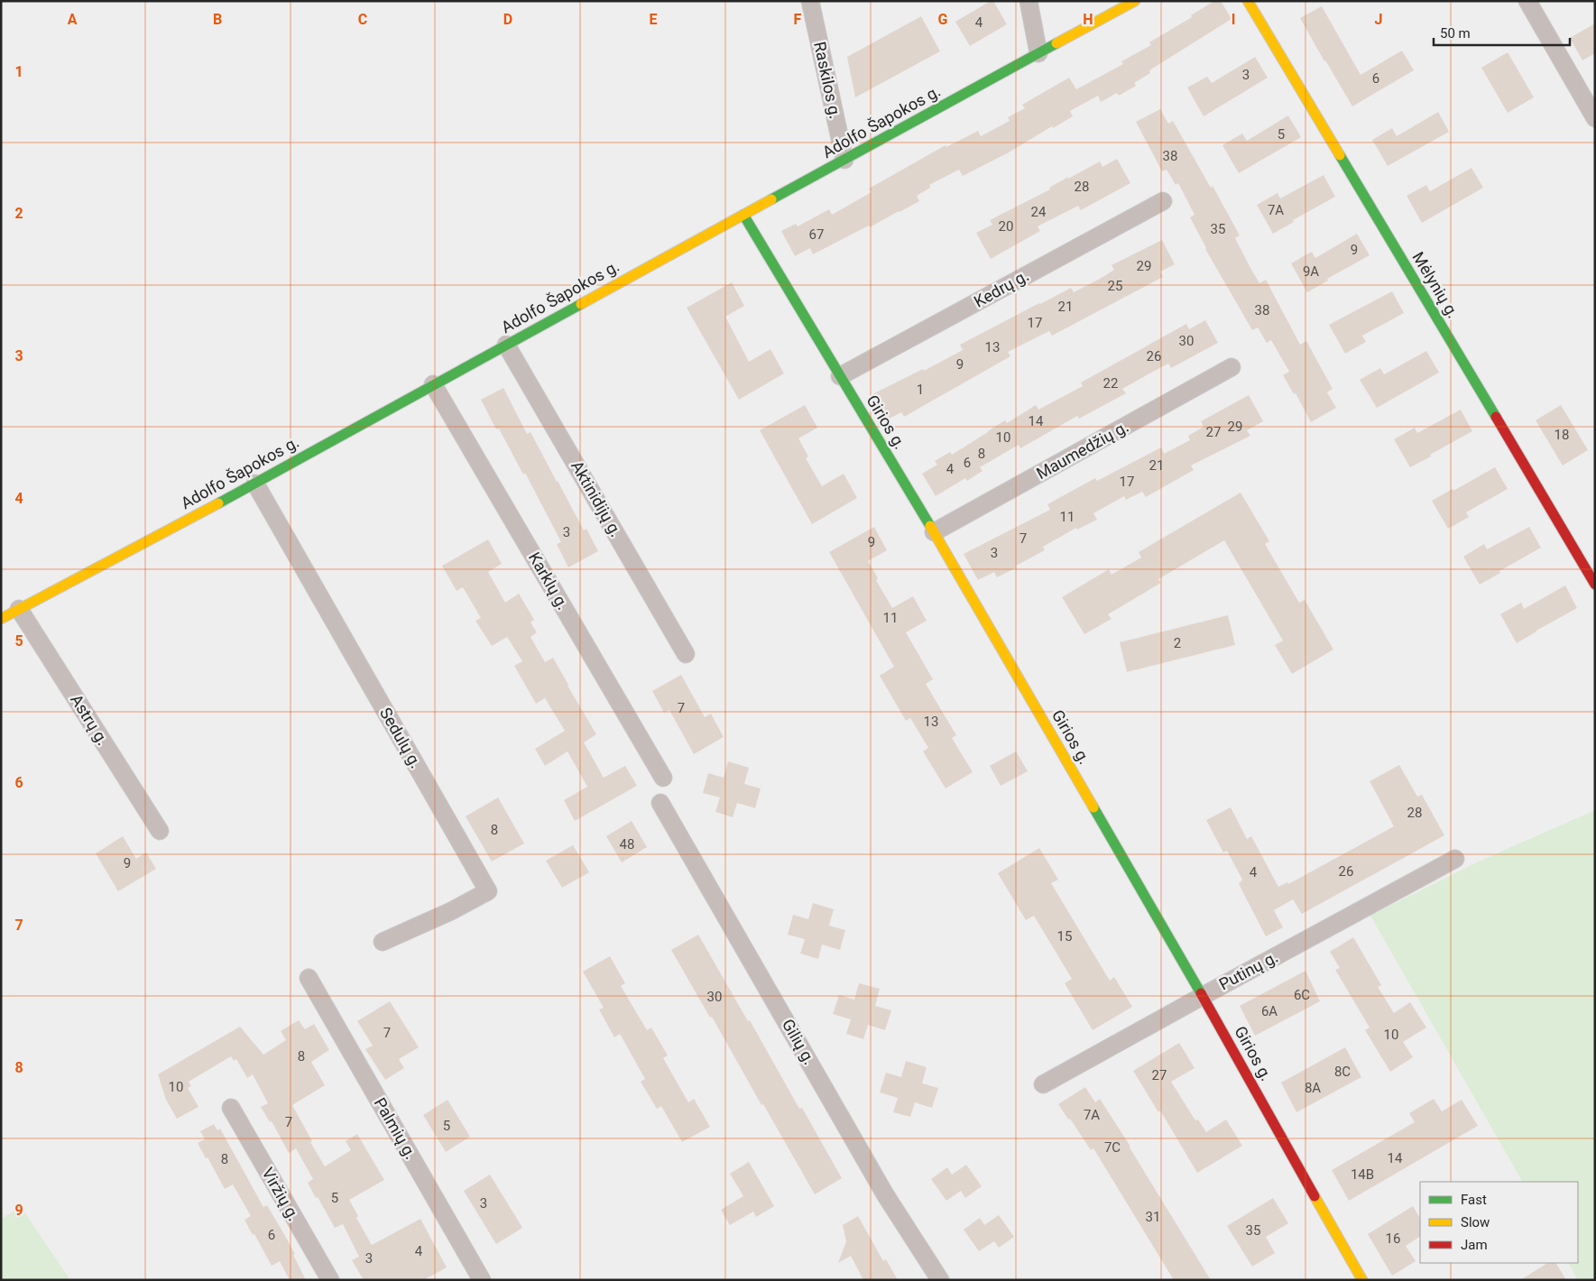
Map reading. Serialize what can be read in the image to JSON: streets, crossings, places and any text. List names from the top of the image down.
{
  "streets": {
    "street": [
      "Raskilos g.",
      "Adolfo Šapokos g.",
      "Mėlynių g.",
      "Kedrų g.",
      "Girios g.",
      "Maumedžių g.",
      "Aktinidijų g.",
      "Karklų g.",
      "Astrų g.",
      "Sedulų g.",
      "Putinų g.",
      "Gilių g.",
      "Palmių g.",
      "Viržių g."
    ]
  },
  "crossings": [
    ["Raskilos g.", "Adolfo Šapokos g."],
    ["Adolfo Šapokos g.", "Girios g."],
    ["Adolfo Šapokos g.", "Aktinidijų g."],
    ["Adolfo Šapokos g.", "Karklų g."],
    ["Adolfo Šapokos g.", "Astrų g."],
    ["Adolfo Šapokos g.", "Sedulų g."],
    ["Kedrų g.", "Girios g."],
    ["Girios g.", "Maumedžių g."],
    ["Girios g.", "Putinų g."]
  ],
  "house_numbers": [
    "4",
    "3",
    "6",
    "5",
    "38",
    "28",
    "7A",
    "24",
    "20",
    "35",
    "67",
    "9",
    "29",
    "9A",
    "25",
    "21",
    "38",
    "17",
    "30",
    "13",
    "26",
    "9",
    "22",
    "1",
    "14",
    "29",
    "27",
    "18",
    "10",
    "8",
    "6",
    "21",
    "4",
    "17",
    "11",
    "3",
    "7",
    "9",
    "3",
    "11",
    "2",
    "7",
    "13",
    "28",
    "8",
    "48",
    "9",
    "26",
    "4",
    "15",
    "6C",
    "30",
    "6A",
    "7",
    "10",
    "8",
    "8C",
    "27",
    "10",
    "8A",
    "7A",
    "7",
    "5",
    "7C",
    "14",
    "8",
    "14B",
    "5",
    "3",
    "31",
    "35",
    "6",
    "16",
    "4",
    "3"
  ],
  "legend": ["Fast", "Slow", "Jam"],
  "scale_bar": "50 m",
  "grid": {
    "columns": [
      "A",
      "B",
      "C",
      "D",
      "E",
      "F",
      "G",
      "H",
      "I",
      "J"
    ],
    "rows": [
      "1",
      "2",
      "3",
      "4",
      "5",
      "6",
      "7",
      "8",
      "9"
    ]
  }
}
